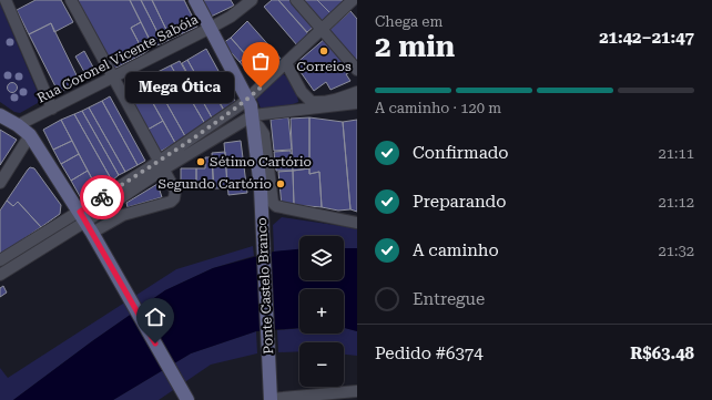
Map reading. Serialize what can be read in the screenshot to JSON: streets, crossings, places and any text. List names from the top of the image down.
{
  "streets": {
    "main road": ["Ponte Castelo Branco"],
    "street": ["Rua Coronel Vicente Sabóia"]
  },
  "crossings": [
    ["Rua Coronel Vicente Sabóia", "Ponte Castelo Branco"]
  ],
  "places": [
    "Correios",
    "Mega Ótica",
    "Sétimo Cartório",
    "Segundo Cartório"
  ],
  "page": {
    "heading": ["2 min", "Chega em", "21:42–21:47"],
    "panel": ["Pedido #6374", "R$63.48"],
    "bubble": "Mega Ótica",
    "bar": "A caminho · 120 m",
    "list": [
      ["Confirmado", "21:11"],
      ["Preparando", "21:12"],
      ["A caminho", "21:32"],
      "Entregue"
    ],
    "map_buttons": ["+", "−"]
  }
}
